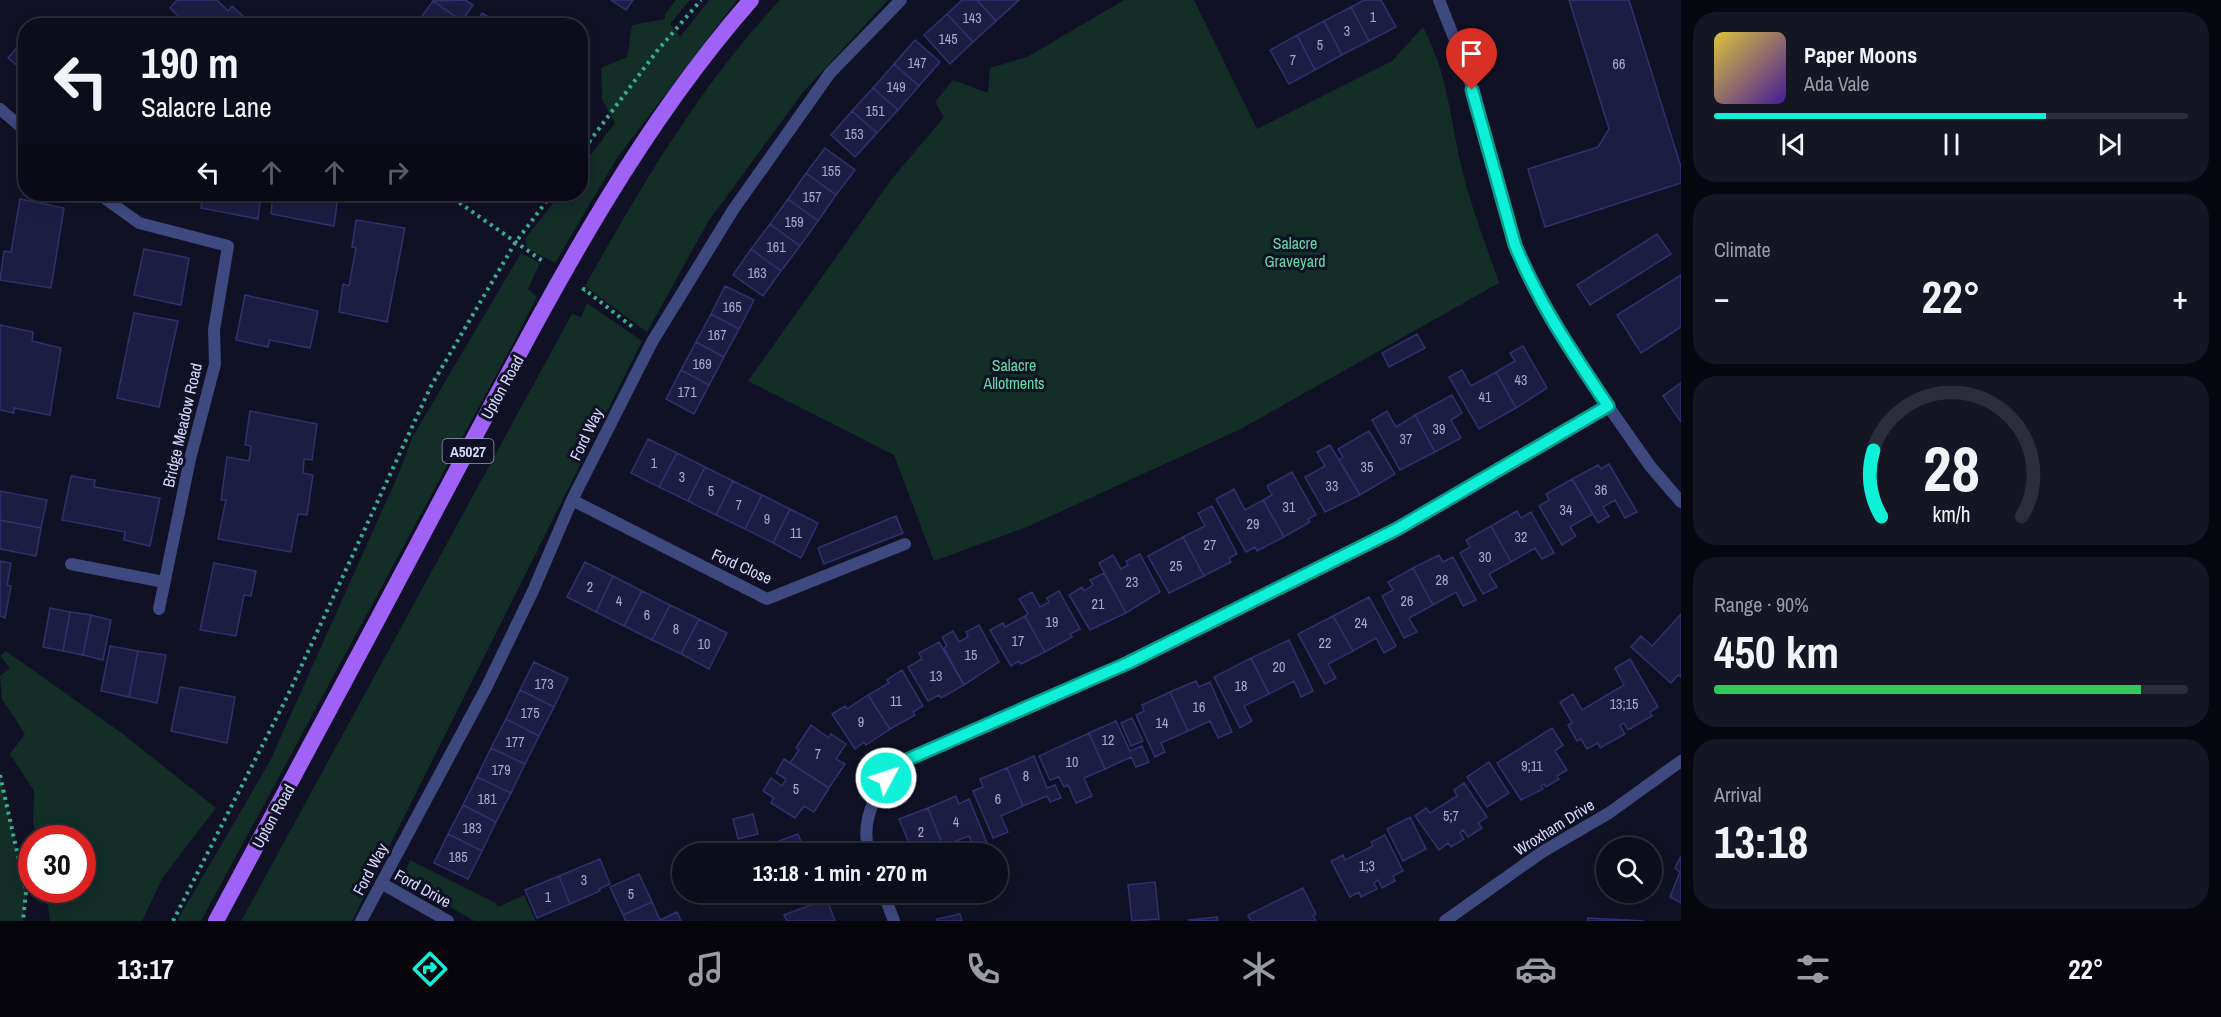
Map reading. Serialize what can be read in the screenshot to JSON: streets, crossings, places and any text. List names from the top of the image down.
{
  "streets": {
    "main road": ["Upton Road", "A5027"],
    "street": [
      "Bridge Meadow Road",
      "Ford Way",
      "Ford Close",
      "Wroxham Drive",
      "Ford Drive"
    ]
  },
  "crossings": [
    ["Ford Way", "Ford Close"],
    ["Ford Way", "Ford Drive"]
  ],
  "parks": ["Salacre Graveyard", "Salacre Allotments"],
  "house_numbers": [
    "1",
    "143",
    "3",
    "145",
    "5",
    "7",
    "147",
    "66",
    "149",
    "151",
    "153",
    "155",
    "157",
    "159",
    "161",
    "163",
    "165",
    "167",
    "169",
    "43",
    "171",
    "41",
    "39",
    "37",
    "1",
    "35",
    "3",
    "33",
    "36",
    "5",
    "7",
    "31",
    "34",
    "9",
    "29",
    "11",
    "32",
    "27",
    "30",
    "25",
    "28",
    "23",
    "2",
    "4",
    "26",
    "21",
    "6",
    "19",
    "24",
    "8",
    "17",
    "22",
    "10",
    "15",
    "20",
    "13",
    "173",
    "18",
    "11",
    "13;15",
    "16",
    "175",
    "9",
    "14",
    "12",
    "177",
    "7",
    "10",
    "9;11",
    "179",
    "8",
    "5",
    "181",
    "6",
    "5;7",
    "4",
    "183",
    "2",
    "185",
    "1;3",
    "3",
    "5",
    "1"
  ],
  "page": {
    "turn": ["190 m", "Salacre Lane"],
    "song": ["Paper Moons", "Ada Vale"],
    "tile": [
      "Climate",
      ["Range · 90%", "450 km"],
      ["Arrival", "13:18"]
    ],
    "heat": ["−", "22°", "+"],
    "limit": "30",
    "trip": "13:18 · 1 min · 270 m",
    "tabs": ["13:17", "22°"],
    "gauge": ["28", "km/h"]
  }
}
